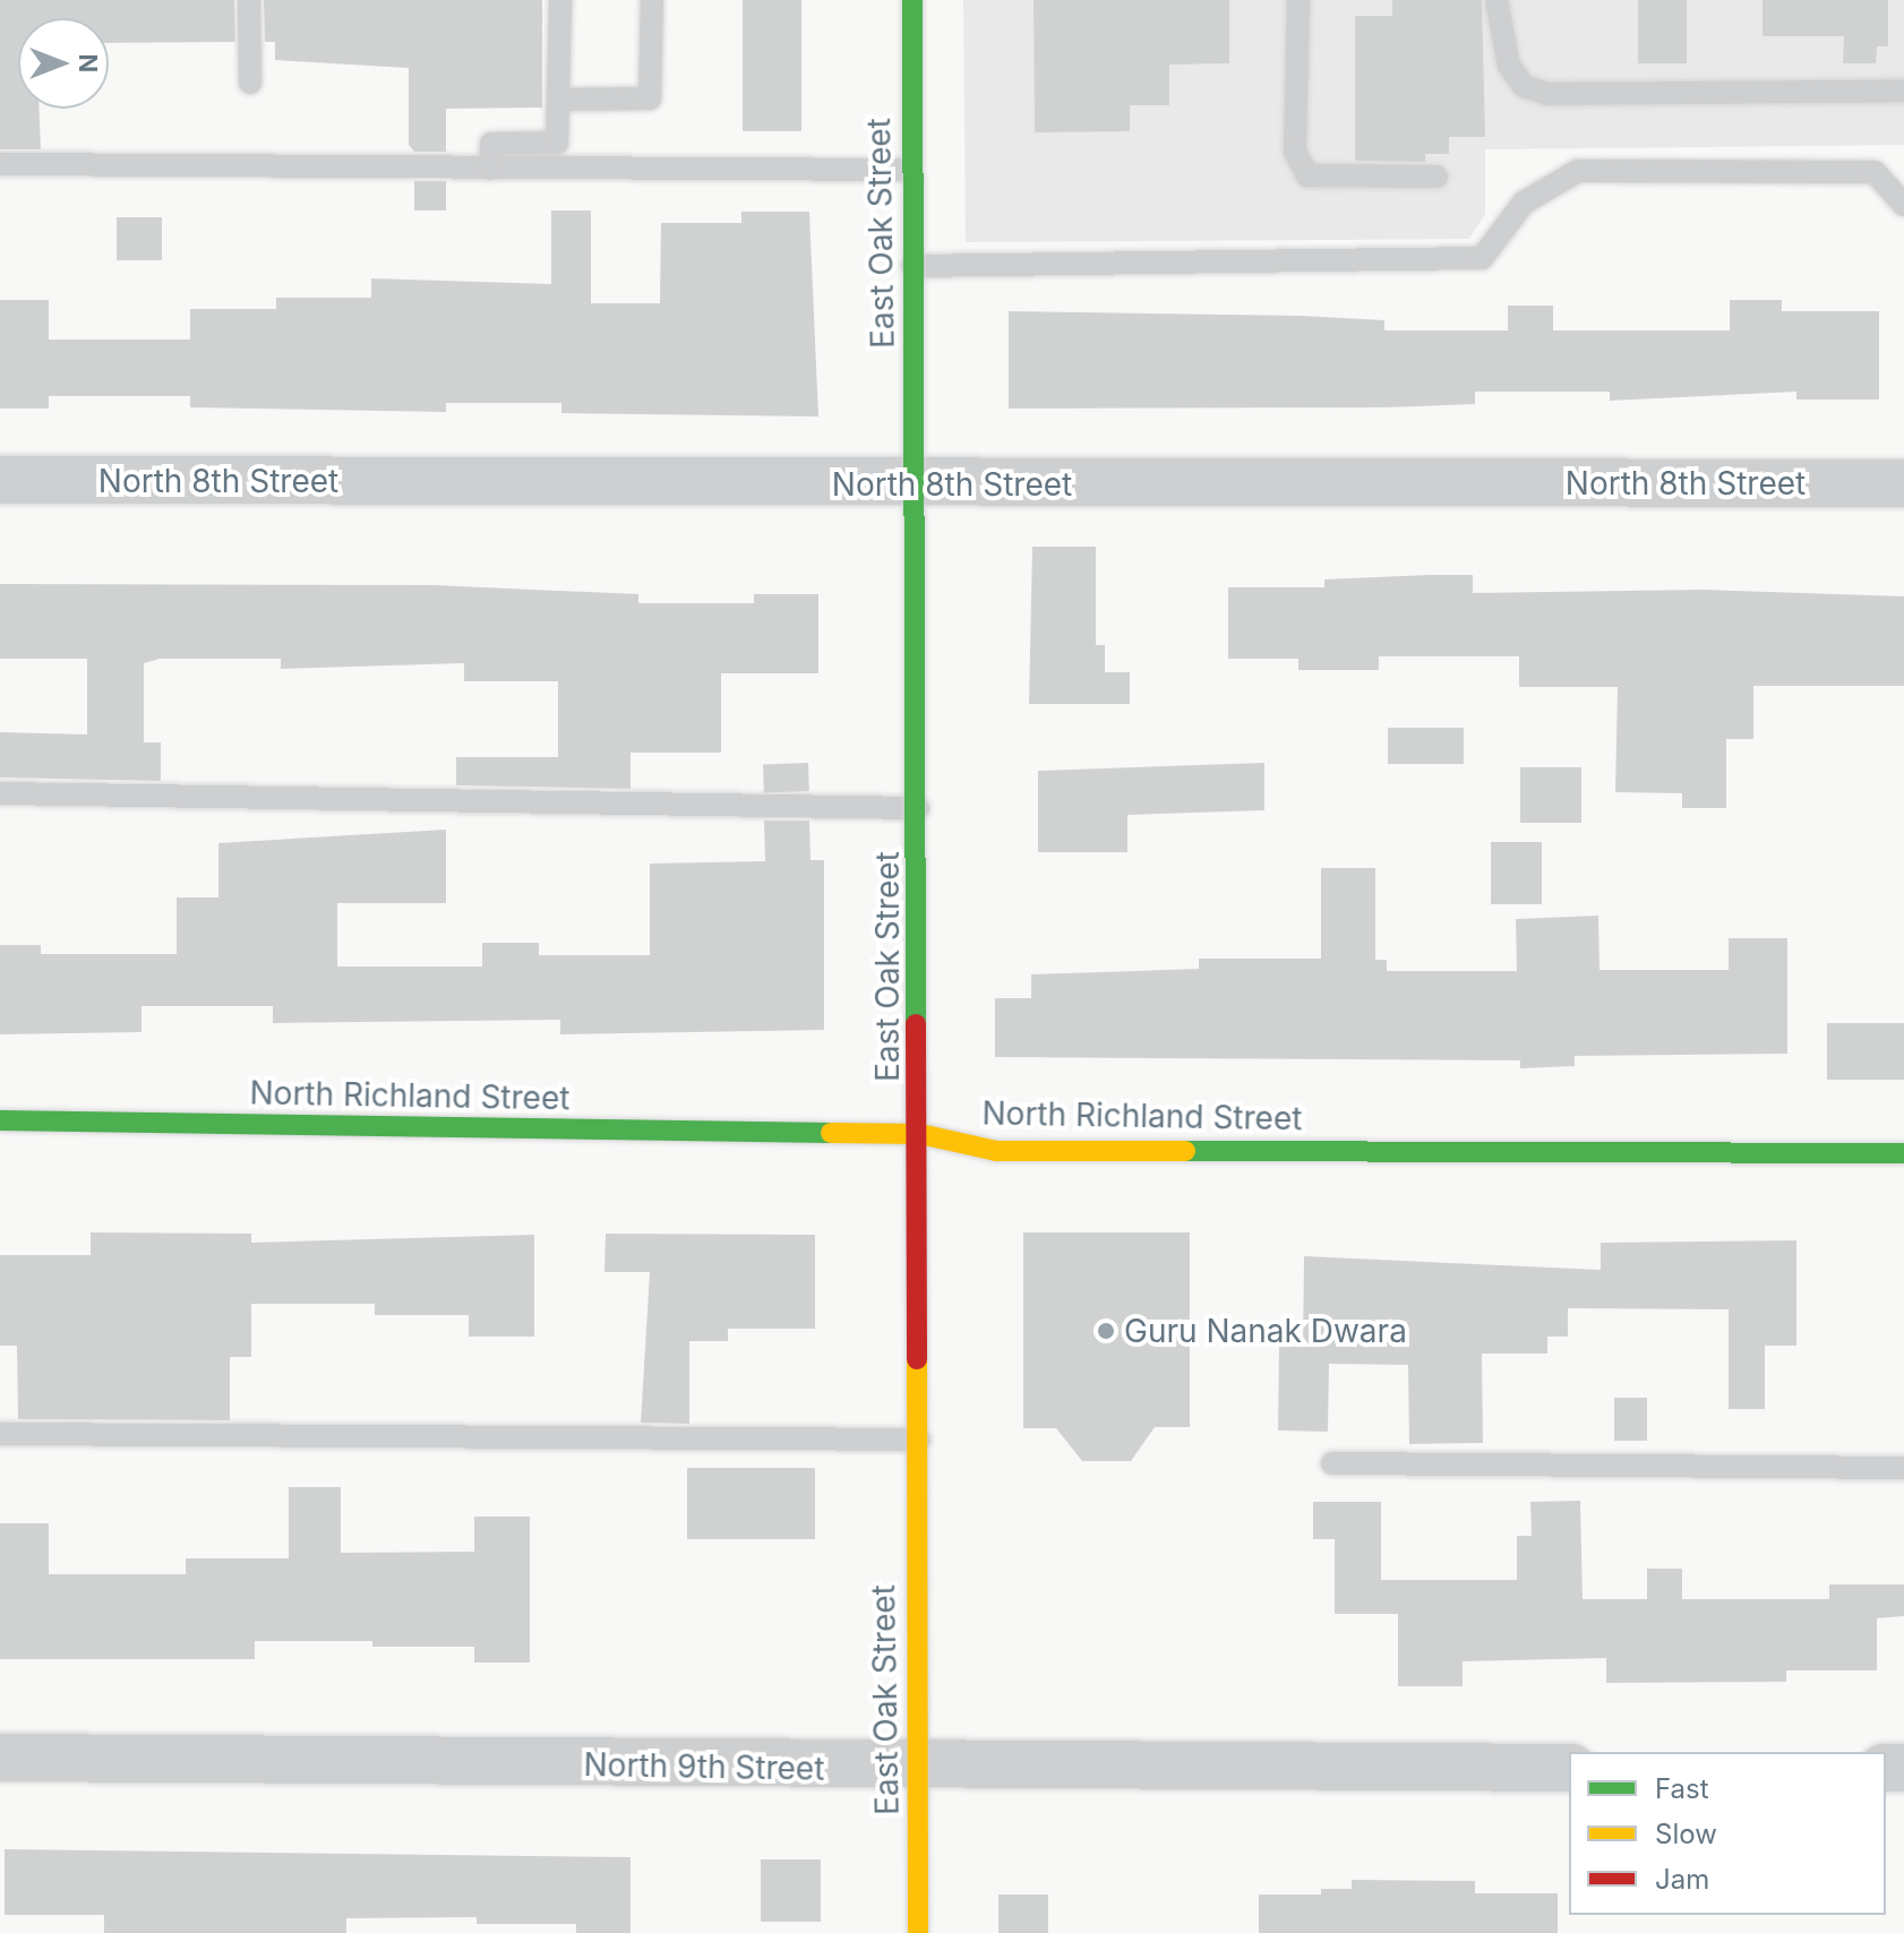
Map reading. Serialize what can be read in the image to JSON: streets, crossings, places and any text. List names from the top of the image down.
{
  "streets": {
    "street": [
      "East Oak Street",
      "North 8th Street",
      "North Richland Street",
      "North 9th Street"
    ]
  },
  "crossings": [
    ["East Oak Street", "North 8th Street"],
    ["East Oak Street", "North Richland Street"],
    ["East Oak Street", "North 9th Street"]
  ],
  "places": ["Guru Nanak Dwara"],
  "legend": ["Fast", "Slow", "Jam"],
  "north": "right"
}
